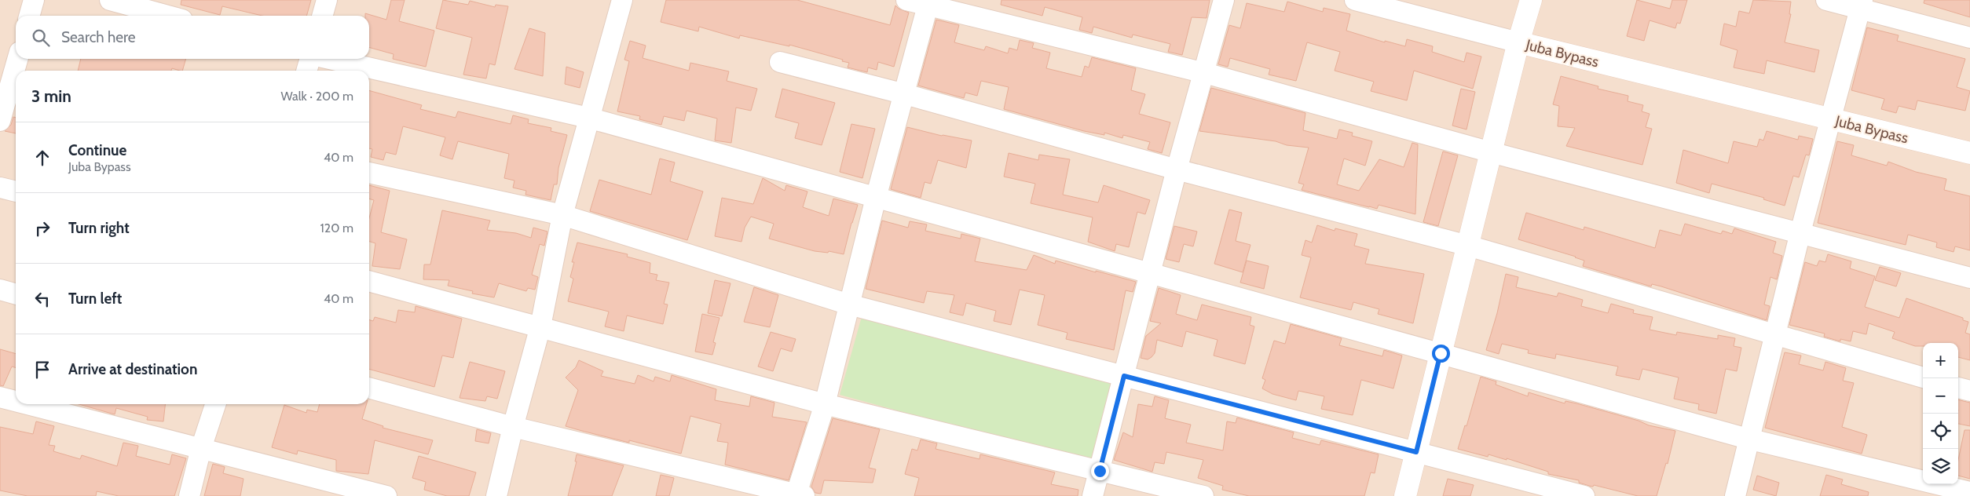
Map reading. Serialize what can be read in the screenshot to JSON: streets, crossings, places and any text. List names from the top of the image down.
{
  "streets": {
    "main road": ["Juba Bypass"]
  },
  "page": {
    "search": "Search here",
    "heading": ["3 min", "Walk · 200 m"],
    "list": [
      ["Continue", "Juba Bypass", "40 m"],
      ["Turn right", "120 m"],
      ["Turn left", "40 m"],
      "Arrive at destination"
    ],
    "map_buttons": ["+", "−"]
  }
}
